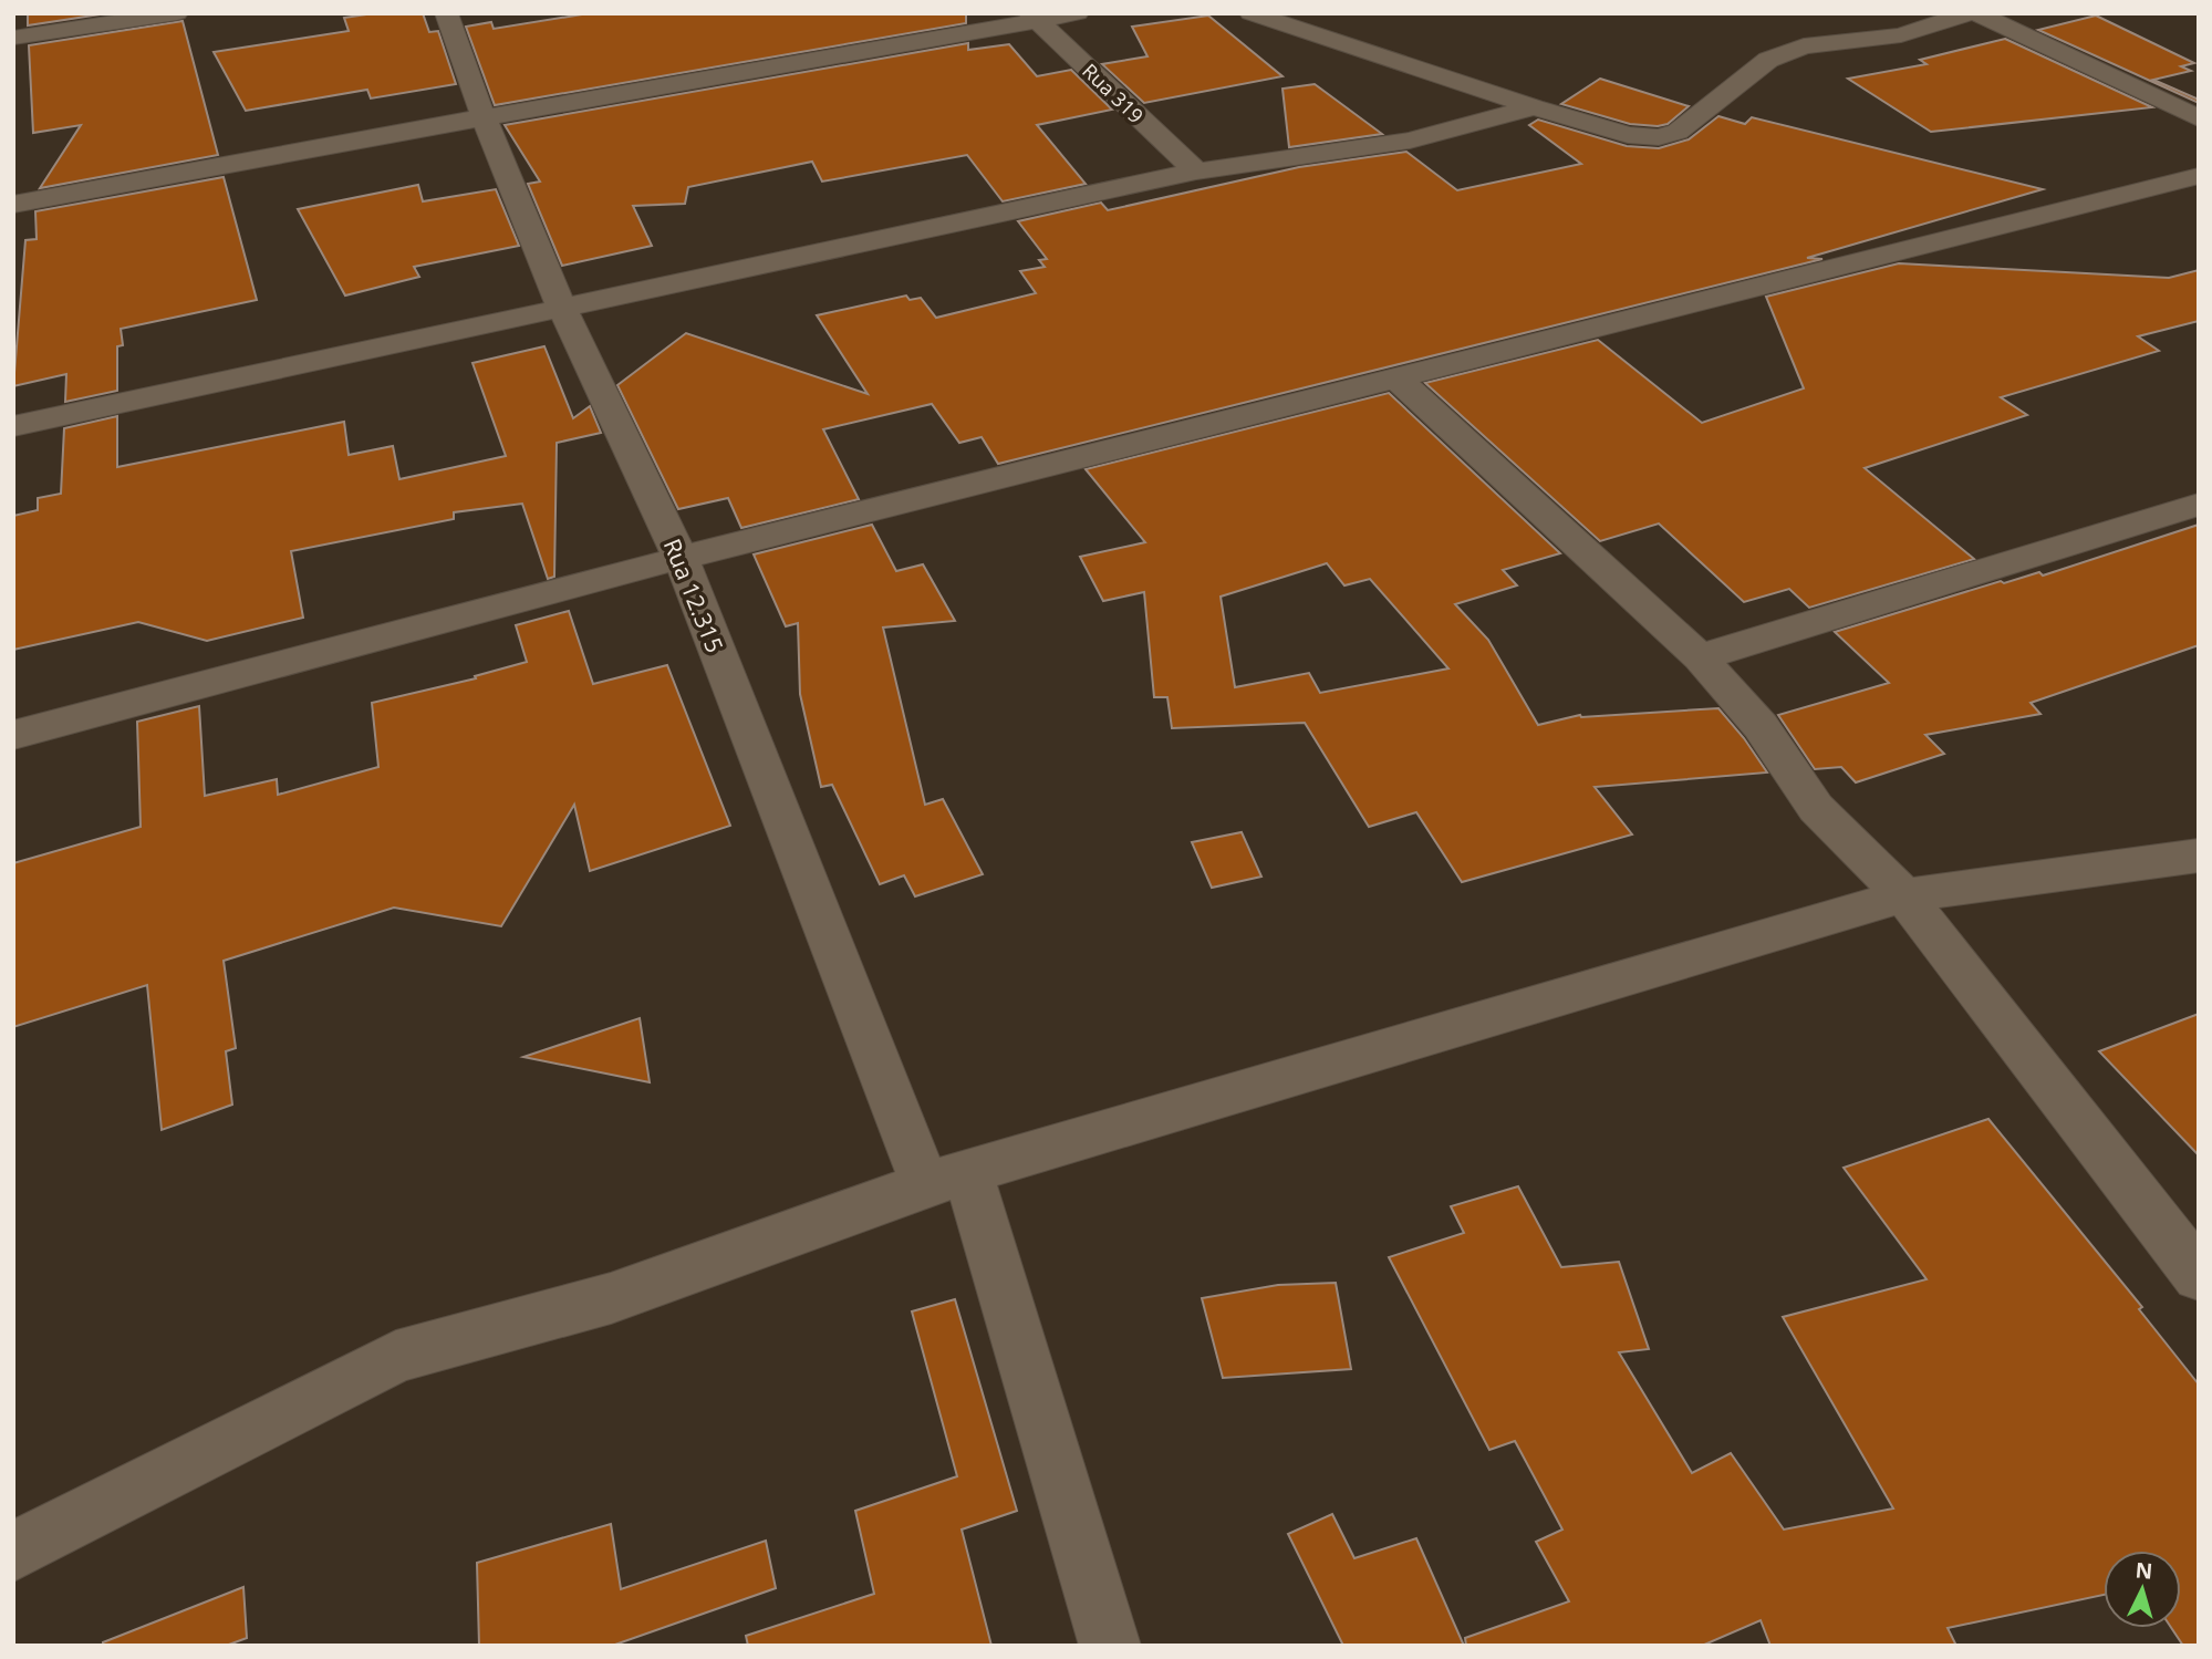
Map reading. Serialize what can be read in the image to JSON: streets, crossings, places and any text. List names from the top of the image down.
{
  "streets": {
    "street": ["Rua 319", "Rua 12.315"]
  },
  "north": "top"
}
